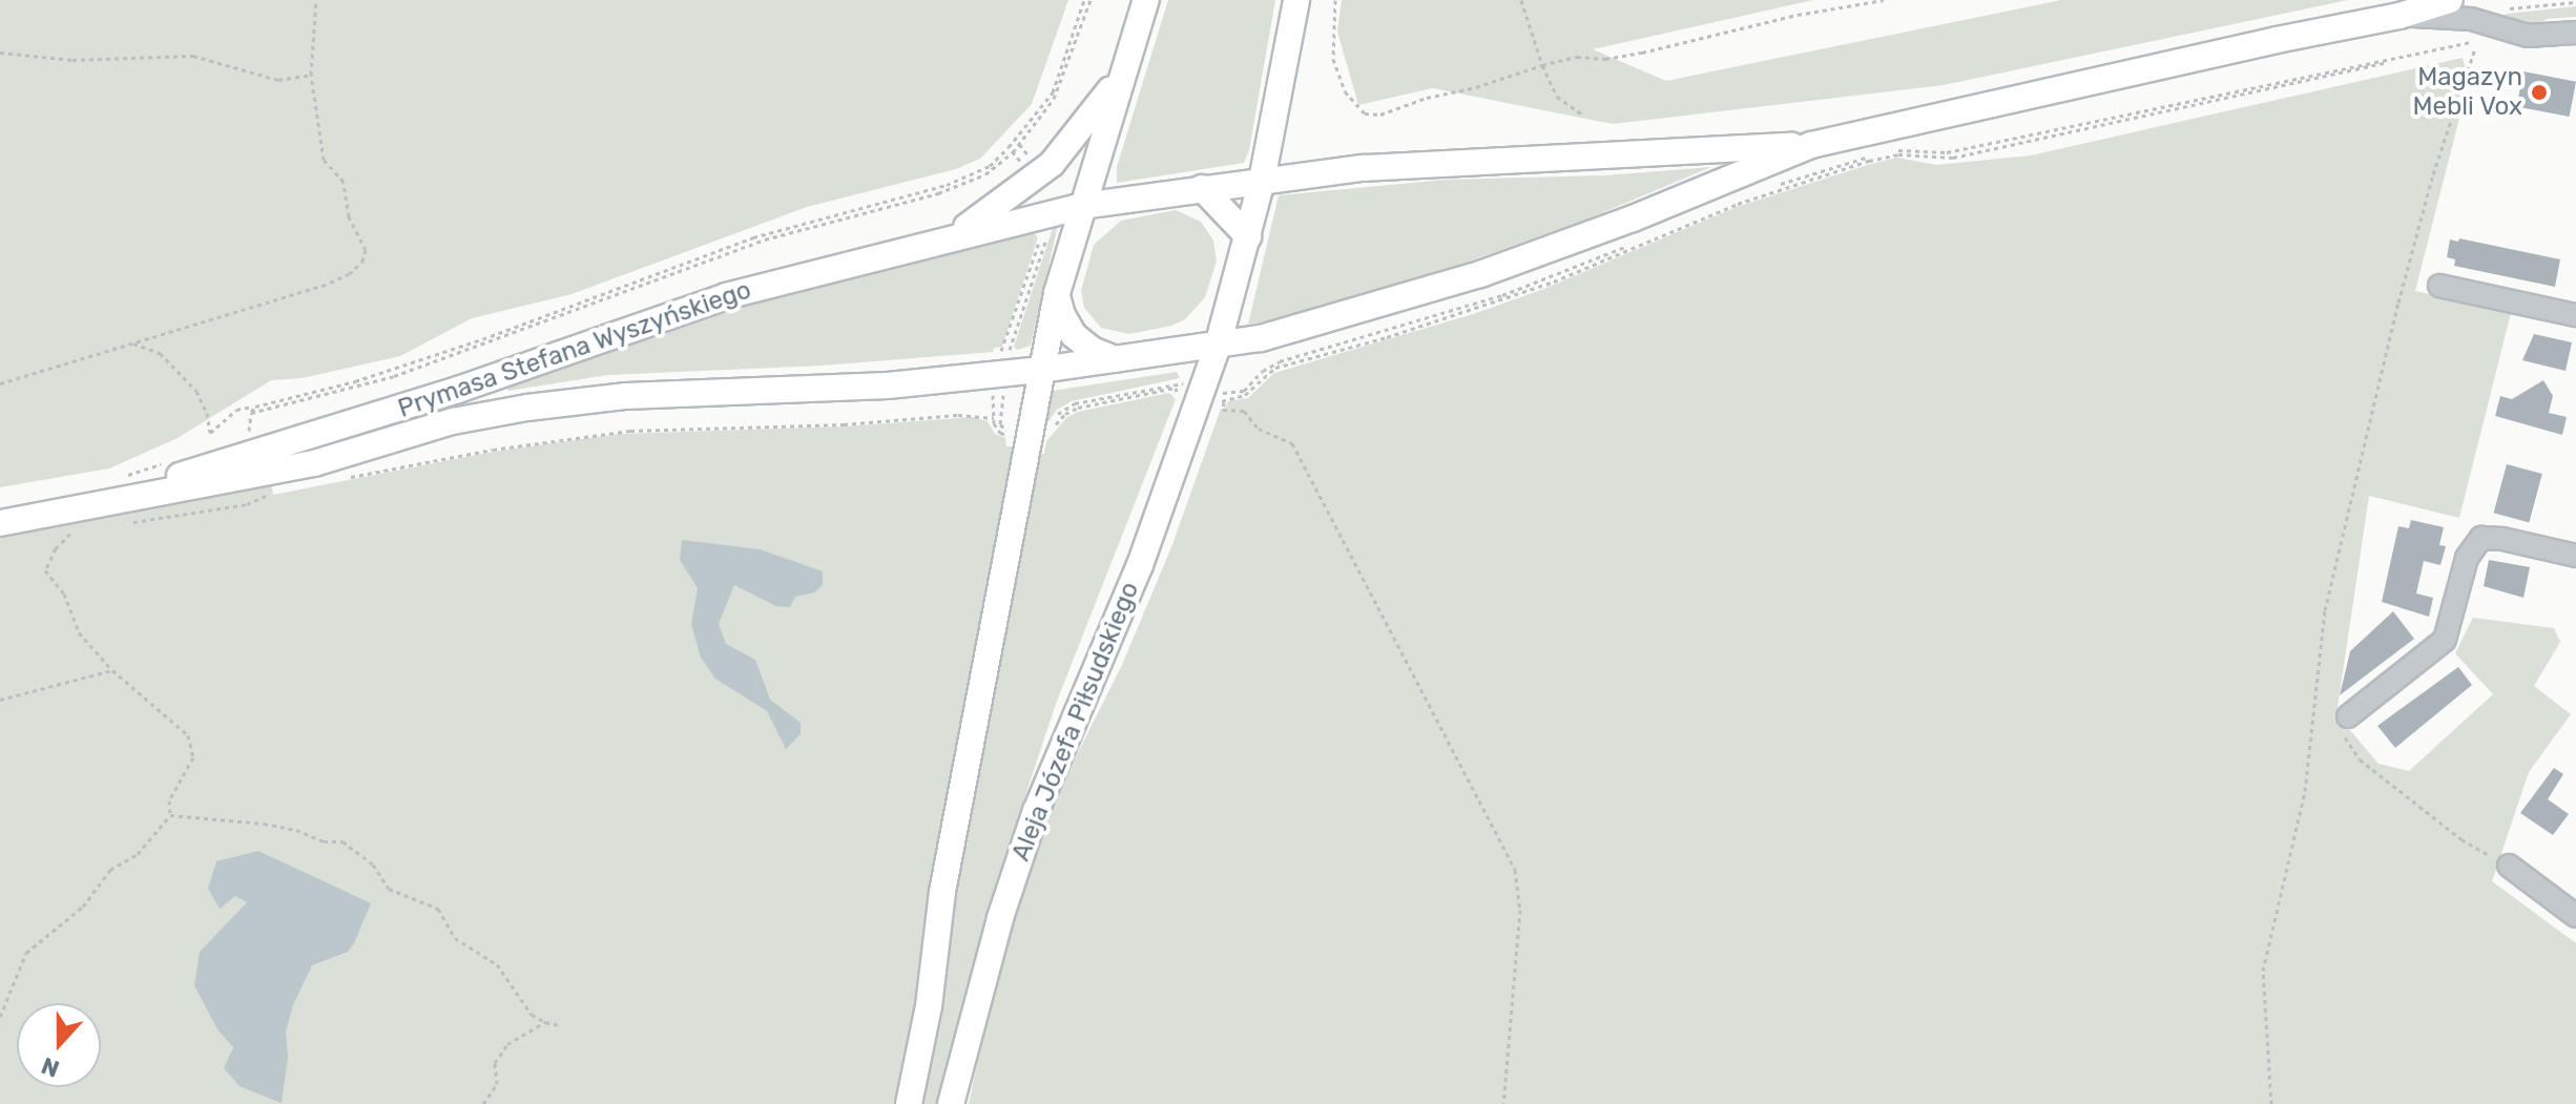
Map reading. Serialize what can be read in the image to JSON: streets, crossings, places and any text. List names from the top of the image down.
{
  "streets": {
    "main road": ["Prymasa Stefana Wyszyńskiego", "Aleja Józefa Piłsudskiego"]
  },
  "crossings": [
    ["Prymasa Stefana Wyszyńskiego", "Aleja Józefa Piłsudskiego"]
  ],
  "places": ["Magazyn Mebli Vox"],
  "north": "bottom"
}
